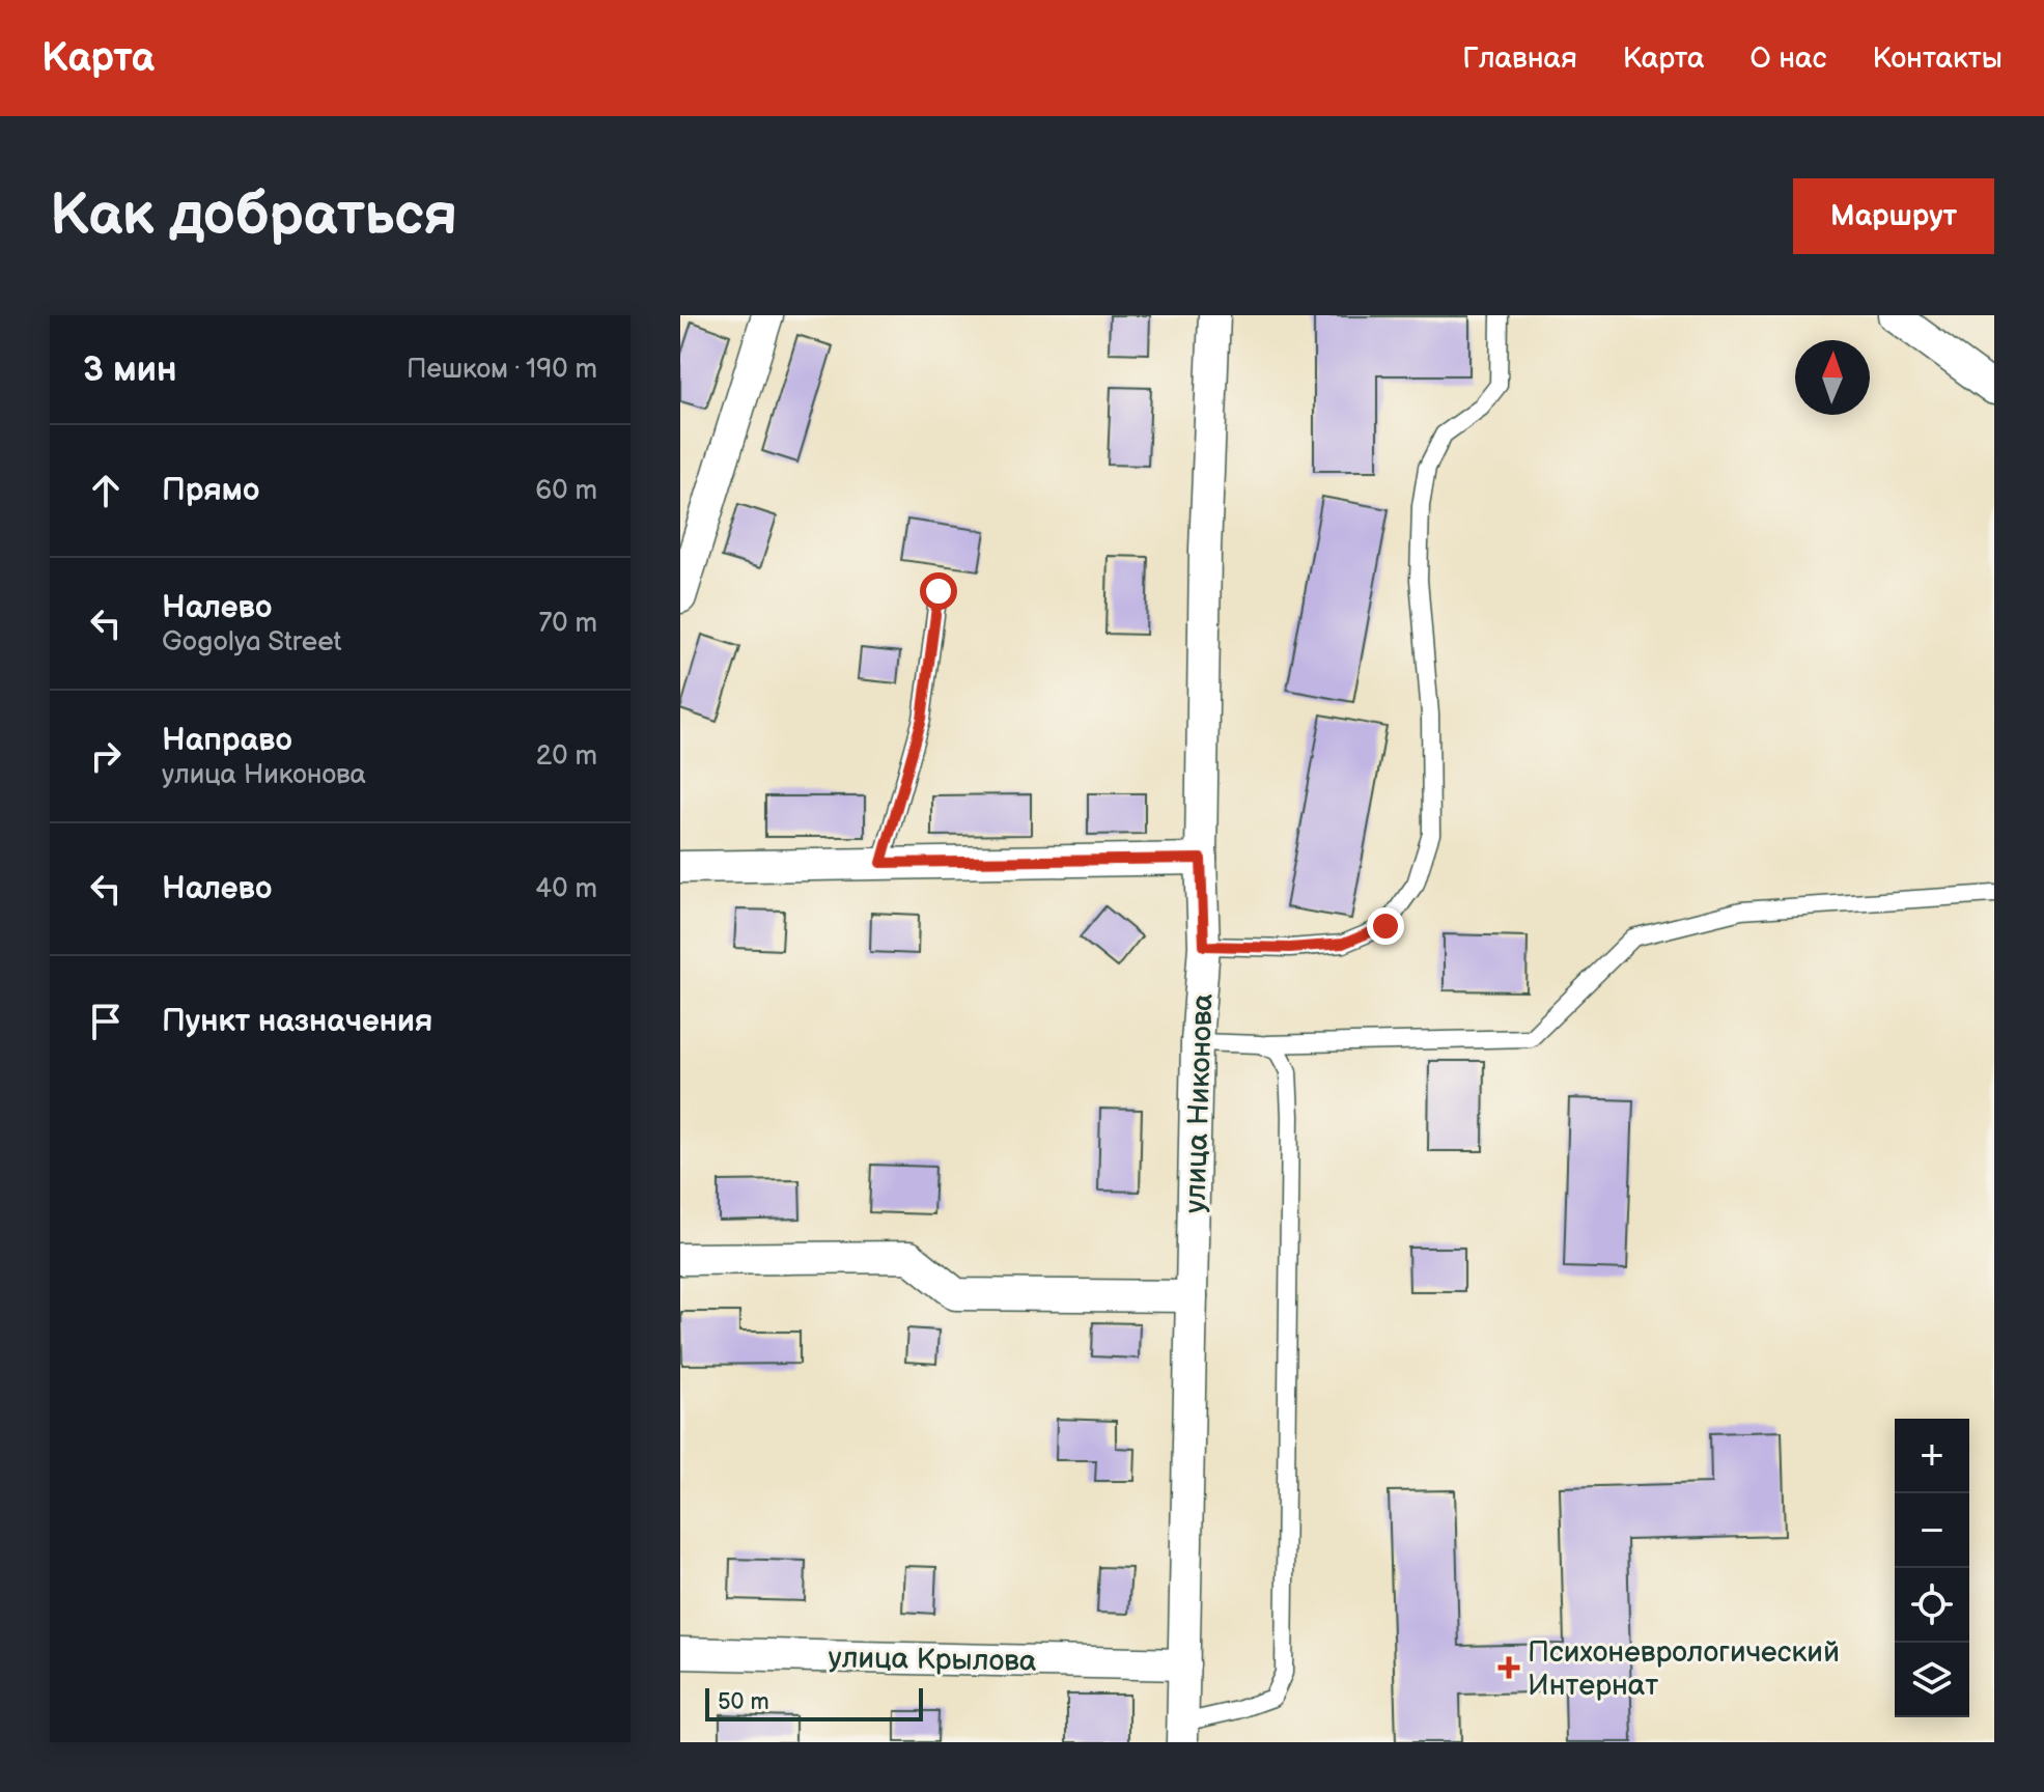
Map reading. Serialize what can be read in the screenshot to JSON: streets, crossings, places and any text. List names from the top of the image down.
{
  "streets": {
    "street": ["улица Никонова", "улица Крылова"]
  },
  "crossings": [
    ["улица Никонова", "улица Крылова"]
  ],
  "places": {
    "health": ["Психоневрологический Интернат"]
  },
  "scale_bar": "50 m",
  "north": "top",
  "page": {
    "header": "Карта",
    "nav": [
      "Главная",
      "Карта",
      "О нас",
      "Контакты"
    ],
    "buttons": "Маршрут",
    "title": "Как добраться",
    "heading": ["3 мин", "Пешком · 190 m"],
    "list": [
      ["Прямо", "60 m"],
      ["Налево", "Gogolya Street", "70 m"],
      ["Направо", "улица Никонова", "20 m"],
      ["Налево", "40 m"],
      "Пункт назначения"
    ],
    "map_buttons": ["+", "−"],
    "scale": "50 m"
  }
}
